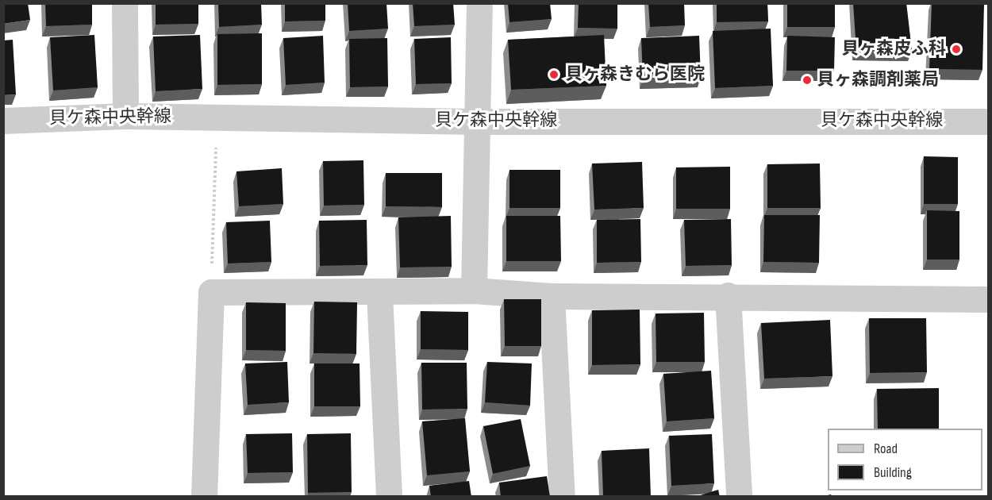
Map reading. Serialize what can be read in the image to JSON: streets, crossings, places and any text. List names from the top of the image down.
{
  "streets": {
    "street": ["貝ケ森中央幹線"]
  },
  "places": ["貝ヶ森皮ふ科", "貝ヶ森きむら医院", "貝ヶ森調剤薬局"],
  "legend": ["Road", "Building"]
}
